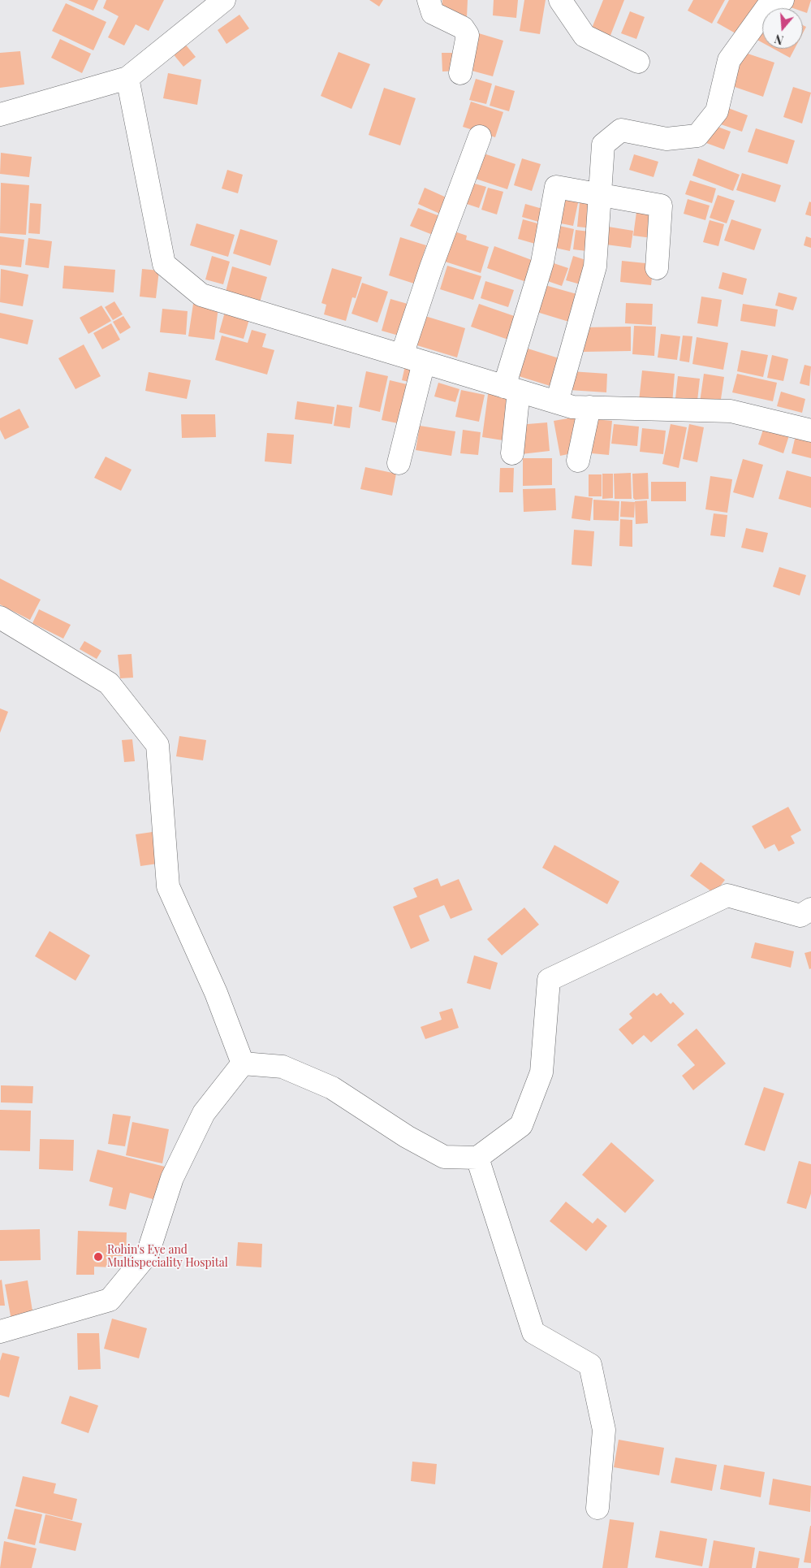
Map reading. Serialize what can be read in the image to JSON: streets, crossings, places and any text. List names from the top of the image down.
{
  "places": ["Rohin's Eye and Multispeciality Hospital"],
  "north": "bottom"
}
